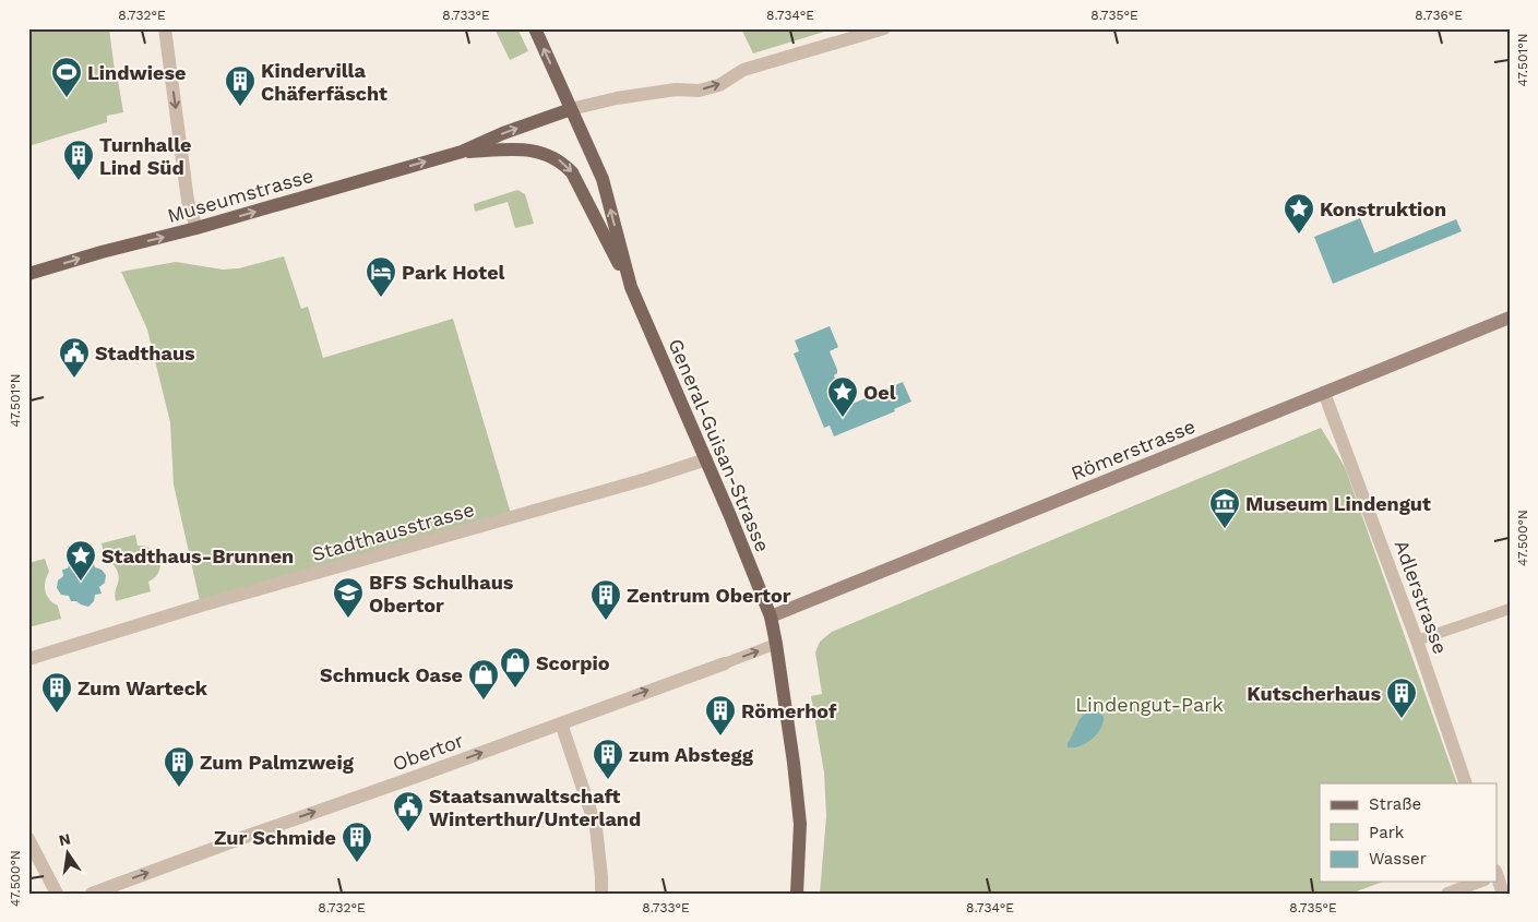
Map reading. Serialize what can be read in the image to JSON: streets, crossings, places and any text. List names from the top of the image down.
{
  "streets": {
    "main road": ["Museumstrasse", "General-Guisan-Strasse", "Römerstrasse"],
    "street": ["Stadthausstrasse", "Adlerstrasse", "Obertor"]
  },
  "crossings": [
    ["General-Guisan-Strasse", "Römerstrasse"],
    ["General-Guisan-Strasse", "Stadthausstrasse"],
    ["General-Guisan-Strasse", "Obertor"],
    ["Römerstrasse", "Adlerstrasse"]
  ],
  "one_way": ["Museumstrasse", "Obertor"],
  "parks": ["Lindengut-Park"],
  "places": {
    "sports": ["Lindwiese"],
    "building": [
      "Kindervilla Chäferfäscht",
      "Turnhalle Lind Süd",
      "Zentrum Obertor",
      "Zum Warteck",
      "Kutscherhaus",
      "Römerhof",
      "zum Abstegg",
      "Zum Palmzweig",
      "Zur Schmide"
    ],
    "place": ["Konstruktion", "Oel", "Stadthaus-Brunnen"],
    "hotel": ["Park Hotel"],
    "public building": ["Stadthaus", "Staatsanwaltschaft Winterthur/Unterland"],
    "museum": ["Museum Lindengut"],
    "school or university": ["BFS Schulhaus Obertor"],
    "shop": ["Scorpio", "Schmuck Oase"]
  },
  "legend": ["Straße", "Park", "Wasser"],
  "north": "top",
  "coordinates": [
    "8.732°E",
    "8.733°E",
    "8.734°E",
    "8.735°E",
    "8.736°E",
    "47.501°N",
    "47.500°N"
  ]
}
